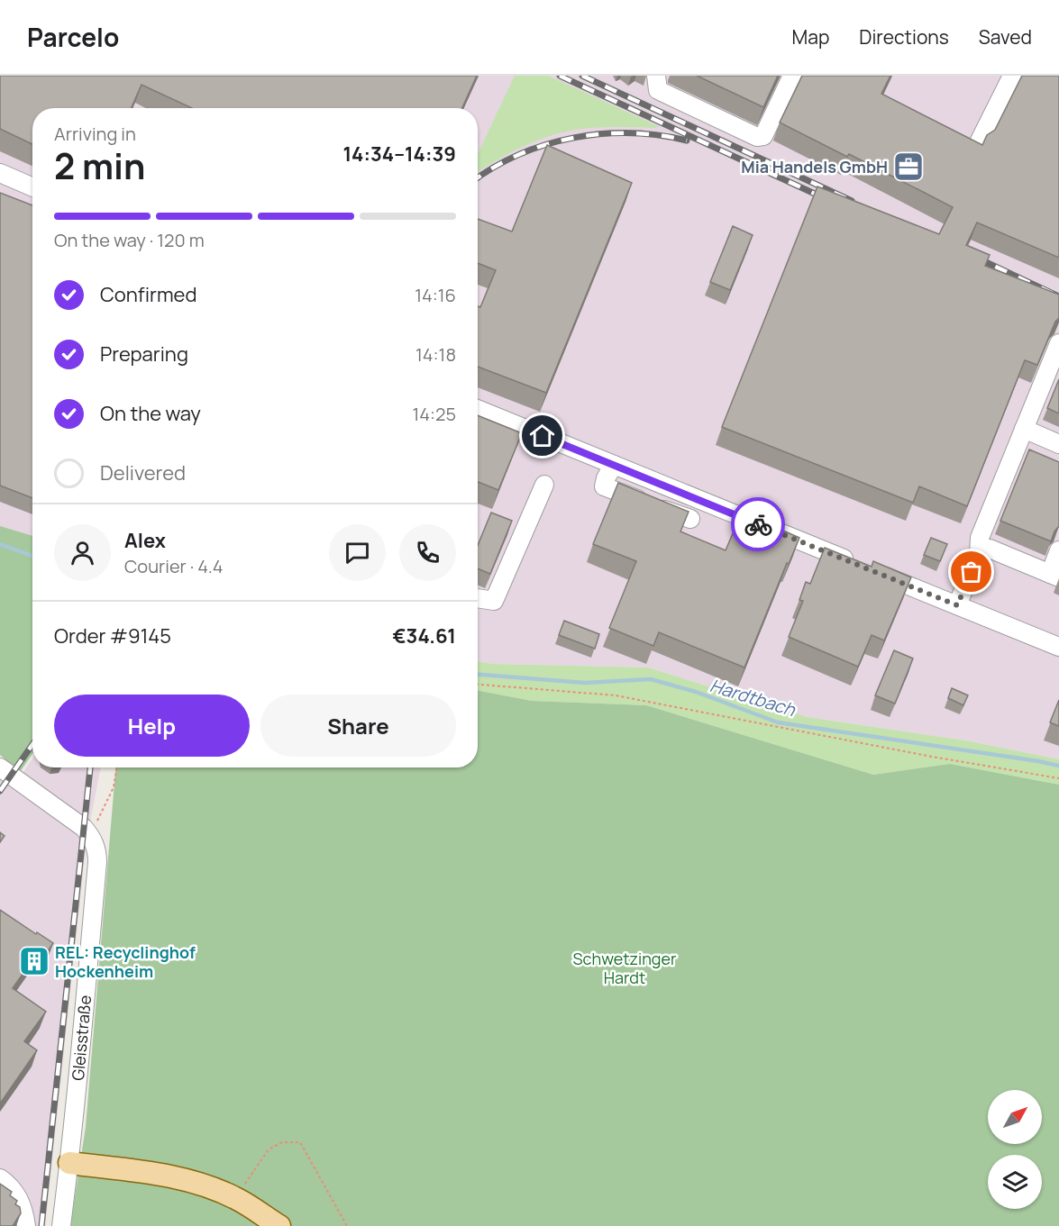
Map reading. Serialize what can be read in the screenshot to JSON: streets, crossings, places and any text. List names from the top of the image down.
{
  "streets": {
    "street": ["Gleisstraße"]
  },
  "water": ["Hardtbach"],
  "parks": ["Schwetzinger Hardt"],
  "places": {
    "office": ["Mia Handels GmbH"],
    "building": ["REL: Recyclinghof Hockenheim"]
  },
  "north": "top right",
  "page": {
    "header": "Parcelo",
    "nav": ["Map", "Directions", "Saved"],
    "heading": ["2 min", "Arriving in", "14:34–14:39"],
    "panel": [
      "Alex",
      "Courier · 4.4",
      "Order #9145",
      "€34.61"
    ],
    "bar": "On the way · 120 m",
    "list": [
      ["Confirmed", "14:16"],
      ["Preparing", "14:18"],
      ["On the way", "14:25"],
      "Delivered"
    ],
    "buttons": ["Help", "Share"]
  }
}
